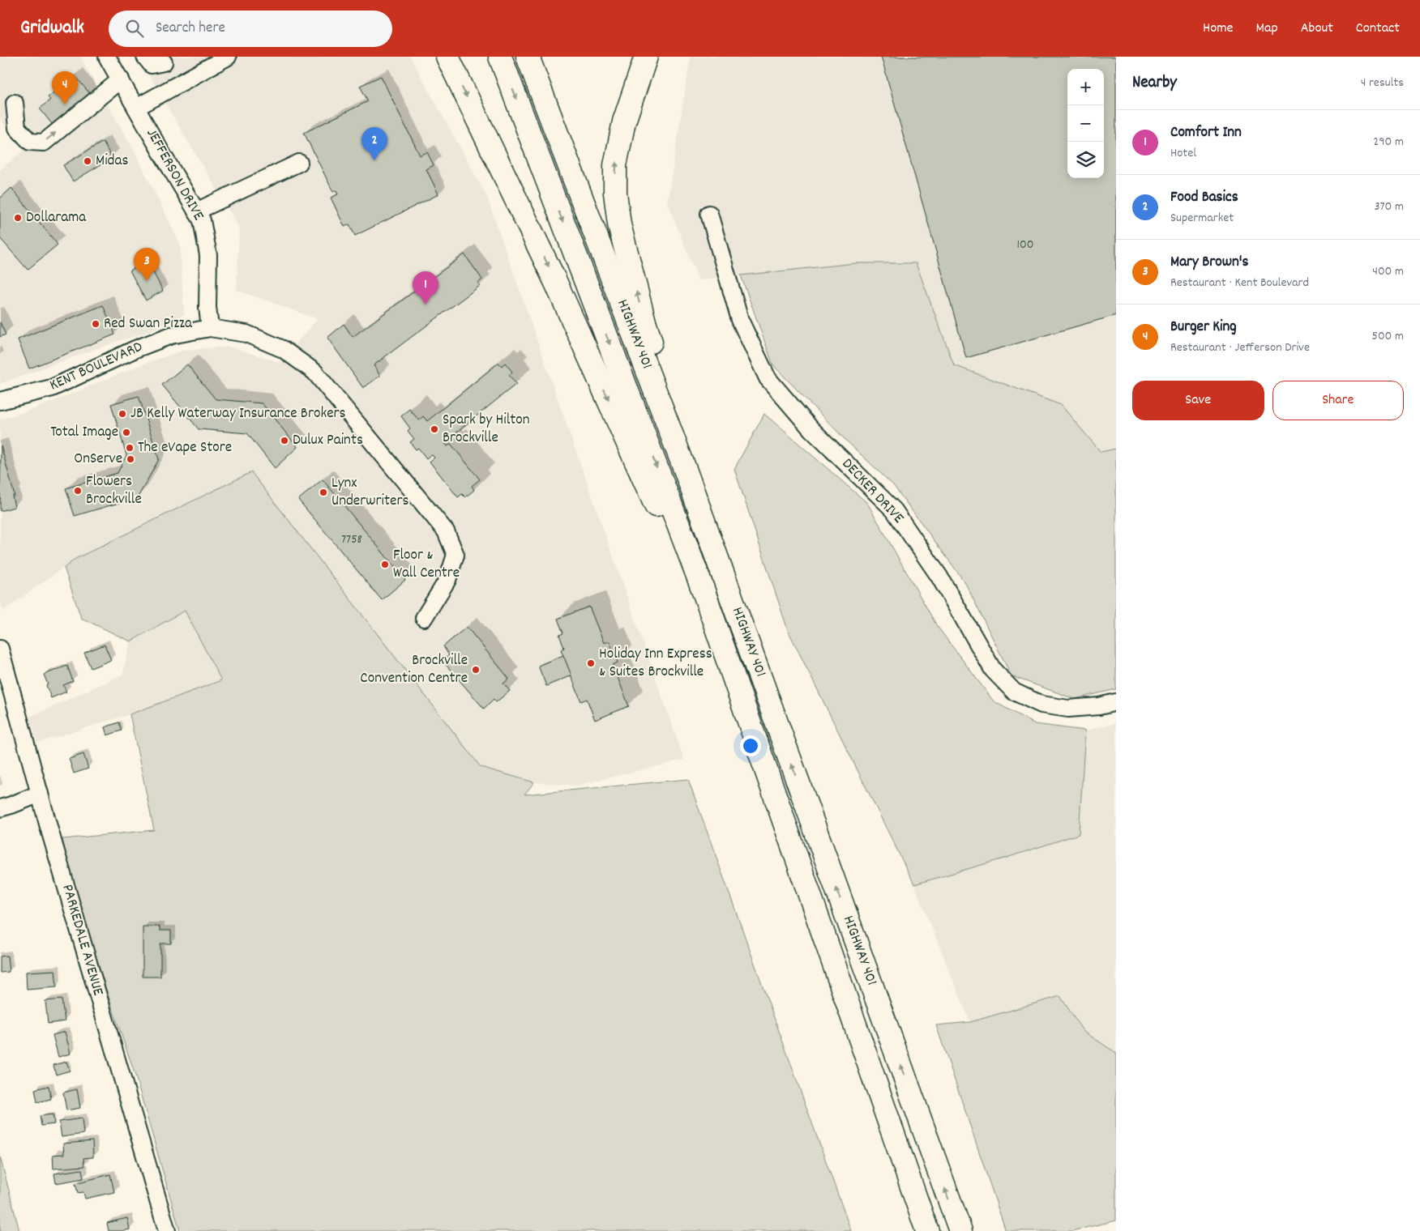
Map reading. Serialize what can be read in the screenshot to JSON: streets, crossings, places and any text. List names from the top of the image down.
{
  "streets": {
    "highway": ["HIGHWAY 401"],
    "street": [
      "JEFFERSON DRIVE",
      "KENT BOULEVARD",
      "DECKER DRIVE",
      "PARKEDALE AVENUE"
    ]
  },
  "crossings": [
    ["JEFFERSON DRIVE", "KENT BOULEVARD"]
  ],
  "places": [
    "Midas",
    "Dollarama",
    "Red Swan Pizza",
    "JB Kelly Waterway Insurance Brokers",
    "Spark by Hilton Brockville",
    "Total Image",
    "Dulux Paints",
    "The eVape Store",
    "OnServe",
    "Flowers Brockville",
    "Lynx Underwriters",
    "Floor & Wall Centre",
    "Holiday Inn Express & Suites Brockville",
    "Brockville Convention Centre"
  ],
  "house_numbers": ["100", "7758"],
  "page": {
    "header": "Gridwalk",
    "search": "Search here",
    "nav": [
      "Home",
      "Map",
      "About",
      "Contact"
    ],
    "heading": ["Nearby", "4 results"],
    "map_buttons": ["+", "−"],
    "pins": [
      "4",
      "2",
      "3",
      "1"
    ],
    "list": [
      {
        "mark": "1",
        "name": "Comfort Inn",
        "note": "Hotel",
        "value": "290 m"
      },
      {
        "mark": "2",
        "name": "Food Basics",
        "note": "Supermarket",
        "value": "370 m"
      },
      {
        "mark": "3",
        "name": "Mary Brown's",
        "note": "Restaurant · Kent Boulevard",
        "value": "400 m"
      },
      {
        "mark": "4",
        "name": "Burger King",
        "note": "Restaurant · Jefferson Drive",
        "value": "500 m"
      }
    ],
    "buttons": ["Save", "Share"]
  }
}
